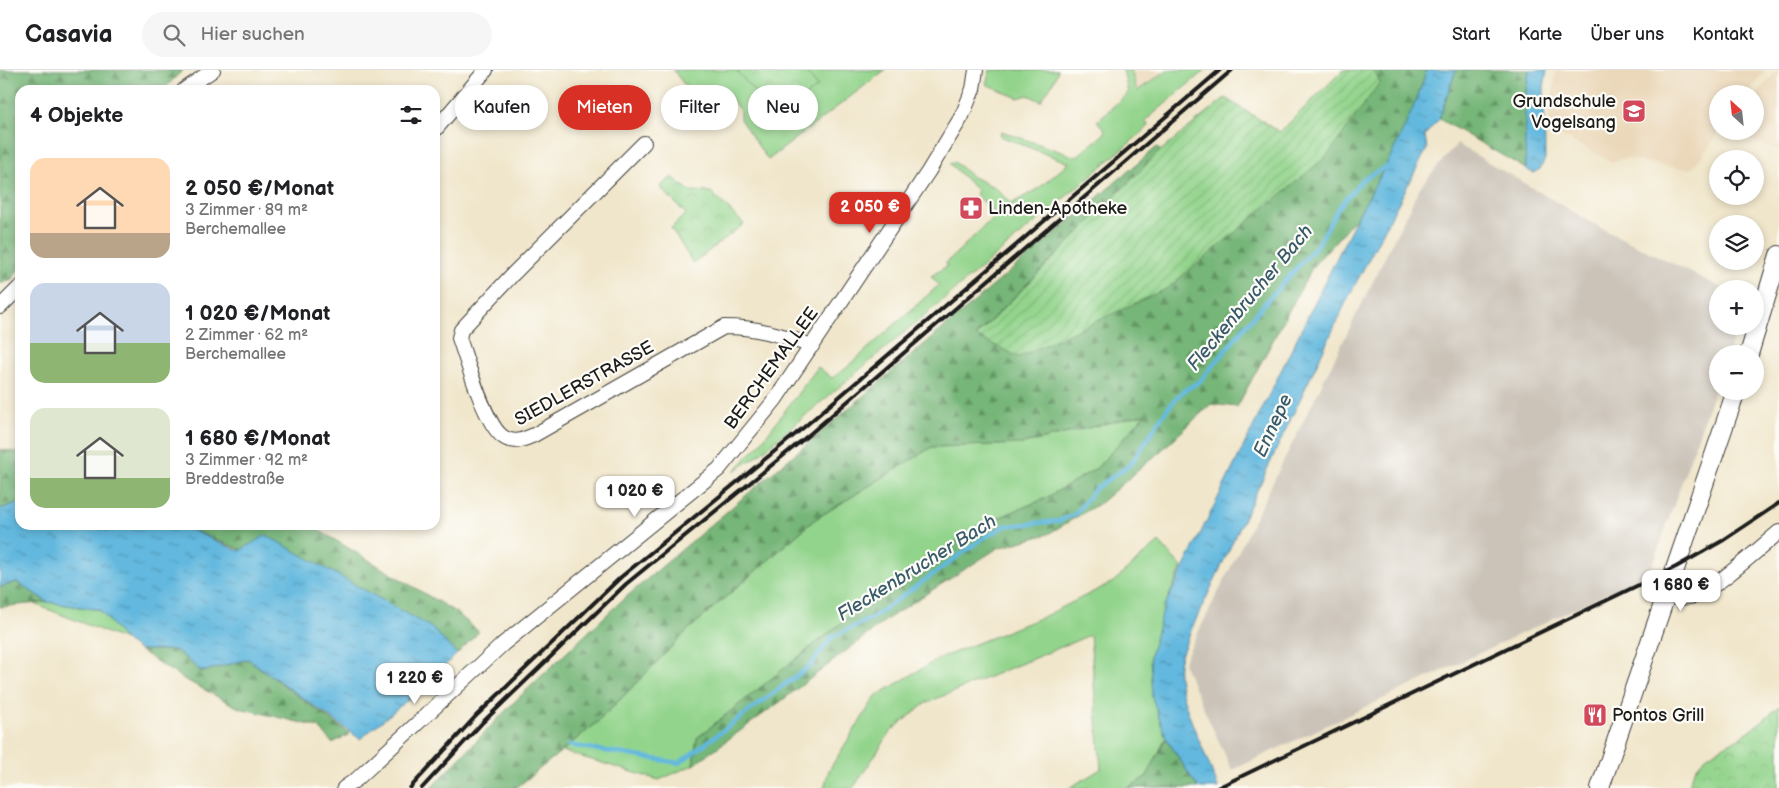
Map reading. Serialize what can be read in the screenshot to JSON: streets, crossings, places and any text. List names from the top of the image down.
{
  "streets": {
    "street": ["BERCHEMALLEE", "SIEDLERSTRASSE"]
  },
  "crossings": [
    ["BERCHEMALLEE", "SIEDLERSTRASSE"]
  ],
  "water": ["Fleckenbrucher Bach", "Ennepe"],
  "places": {
    "school or university": ["Grundschule Vogelsang"],
    "pharmacy": ["Linden-Apotheke"],
    "restaurant": ["Pontos Grill"]
  },
  "north": "top left",
  "page": {
    "header": "Casavia",
    "search": "Hier suchen",
    "nav": [
      "Start",
      "Karte",
      "Über uns",
      "Kontakt"
    ],
    "map_buttons": ["+", "−"],
    "chip": [
      "Kaufen",
      "Mieten",
      "Filter",
      "Neu"
    ],
    "heading": "4 Objekte",
    "list": [
      {
        "name": "2 050 €/Monat",
        "note": "3 Zimmer · 89 m² · Berchemallee"
      },
      {
        "name": "1 020 €/Monat",
        "note": "2 Zimmer · 62 m² · Berchemallee"
      },
      {
        "name": "1 680 €/Monat",
        "note": "3 Zimmer · 92 m² · Breddestraße"
      }
    ],
    "price": [
      "2 050 €",
      "1 020 €",
      "1 680 €",
      "1 220 €"
    ]
  }
}
